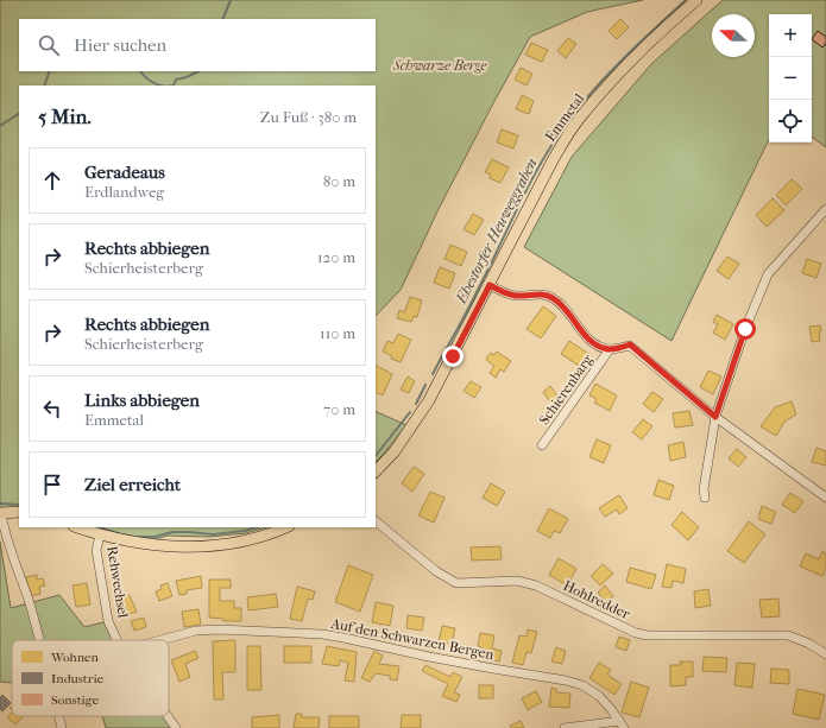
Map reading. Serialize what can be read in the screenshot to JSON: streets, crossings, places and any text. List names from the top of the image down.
{
  "streets": {
    "main road": ["Emmetal"],
    "street": [
      "Schierenbarg",
      "Rehwechsel",
      "Hohlredder",
      "Auf den Schwarzen Bergen"
    ]
  },
  "water": ["Ehestorfer Heuweggraben"],
  "parks": ["Schwarze Berge"],
  "legend": ["Wohnen", "Industrie", "Sonstige"],
  "north": "left",
  "page": {
    "map_buttons": ["+", "−"],
    "search": "Hier suchen",
    "heading": ["5 Min.", "Zu Fuß · 380 m"],
    "list": [
      ["Geradeaus", "Erdlandweg", "80 m"],
      ["Rechts abbiegen", "Schierheisterberg", "120 m"],
      ["Rechts abbiegen", "Schierheisterberg", "110 m"],
      ["Links abbiegen", "Emmetal", "70 m"],
      "Ziel erreicht"
    ]
  }
}
